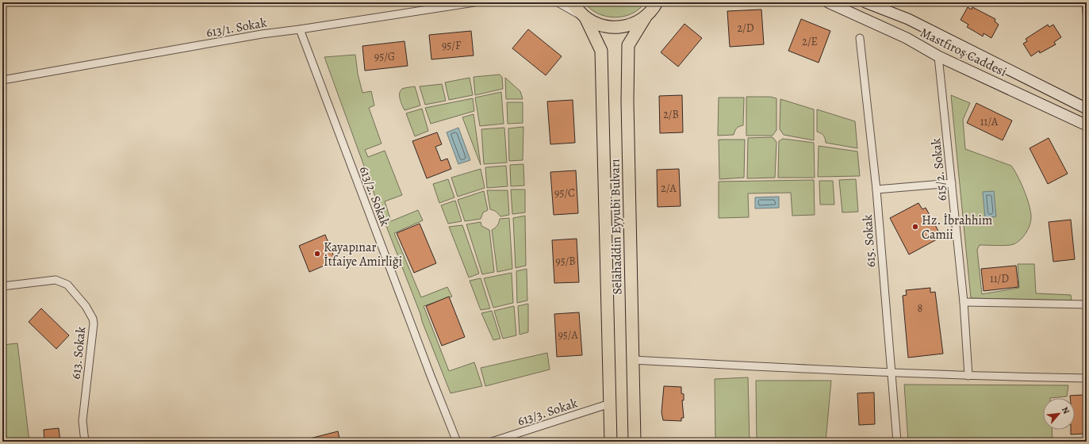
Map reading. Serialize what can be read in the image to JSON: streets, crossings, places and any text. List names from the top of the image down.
{
  "streets": {
    "main road": ["Mastfıroş Caddesi", "Selahaddin Eyyubi Bulvarı"],
    "street": [
      "613/1. Sokak",
      "615/2. Sokak",
      "613/2. Sokak",
      "615. Sokak",
      "613. Sokak",
      "613/3. Sokak"
    ]
  },
  "crossings": [
    ["613/1. Sokak", "613/2. Sokak"],
    ["Mastfıroş Caddesi", "615/2. Sokak"],
    ["Selahaddin Eyyubi Bulvarı", "613/3. Sokak"]
  ],
  "places": ["Hz. İbrahhim Camii", "Kayapınar İtfaiye Amirliği"],
  "house_numbers": [
    "2/D",
    "2/E",
    "95/F",
    "95/G",
    "2/B",
    "11/A",
    "2/A",
    "95/C",
    "95/B",
    "11/D",
    "8",
    "95/A"
  ],
  "north": "top right"
}
